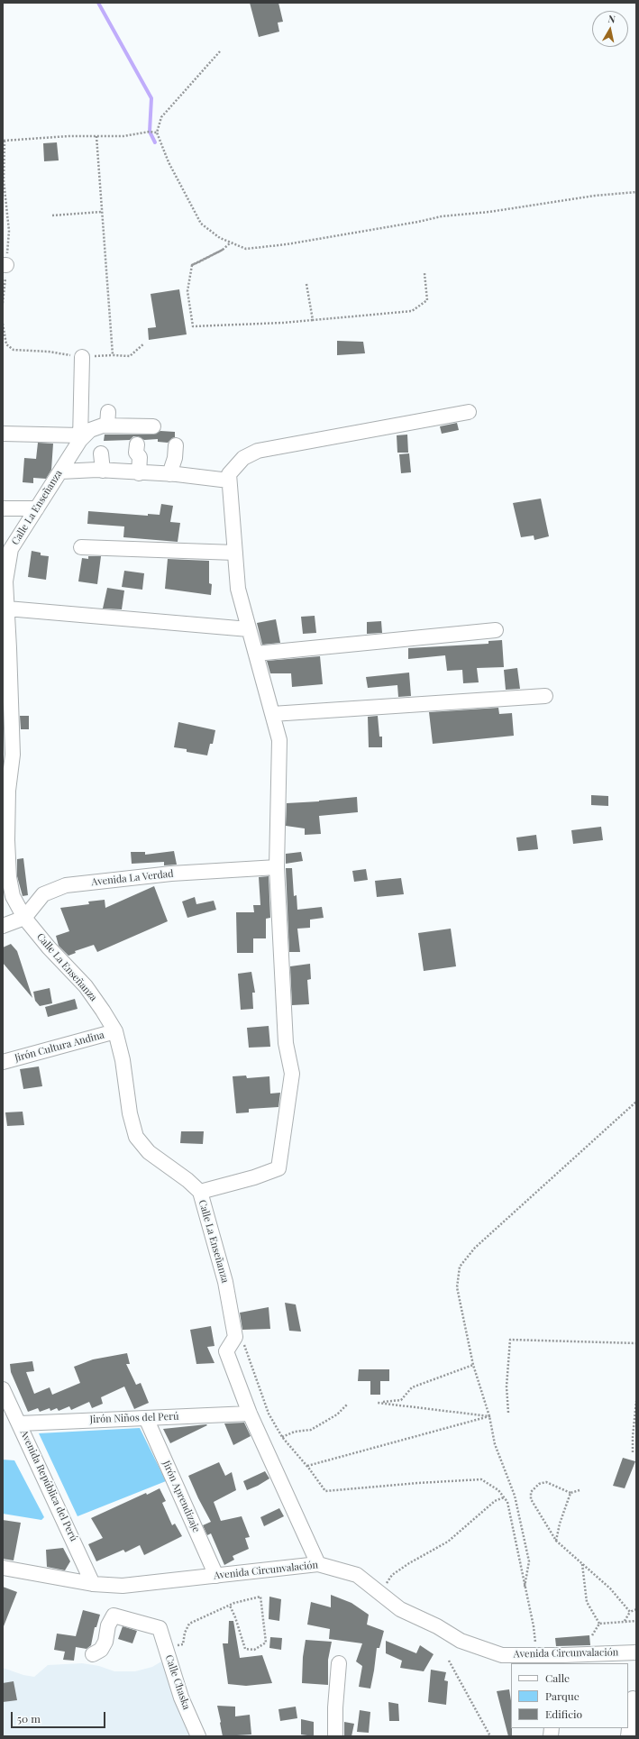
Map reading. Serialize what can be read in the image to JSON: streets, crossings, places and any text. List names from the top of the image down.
{
  "streets": {
    "street": [
      "Calle La Enseñanza",
      "Avenida La Verdad",
      "Jirón Cultura Andina",
      "Jirón Niños del Perú",
      "Avenida República del Perú",
      "Jirón Aprendizaje",
      "Avenida Circunvalación",
      "Calle Chaska"
    ]
  },
  "crossings": [
    ["Calle La Enseñanza", "Avenida La Verdad"],
    ["Calle La Enseñanza", "Jirón Cultura Andina"],
    ["Jirón Niños del Perú", "Avenida República del Perú"],
    ["Jirón Niños del Perú", "Jirón Aprendizaje"],
    ["Avenida República del Perú", "Avenida Circunvalación"],
    ["Jirón Aprendizaje", "Avenida Circunvalación"]
  ],
  "legend": ["Calle", "Parque", "Edificio"],
  "scale_bar": "50 m",
  "north": "top"
}
